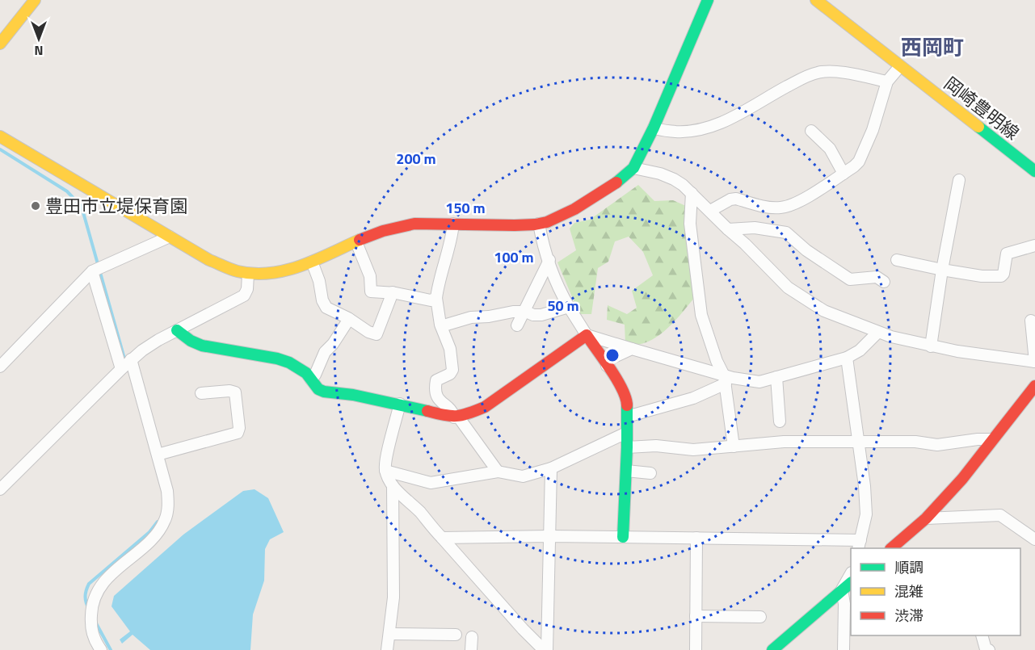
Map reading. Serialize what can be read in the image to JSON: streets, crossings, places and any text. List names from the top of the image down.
{
  "streets": {
    "street": ["岡崎豊明線"]
  },
  "districts": ["西岡町"],
  "places": ["豊田市立堤保育園"],
  "legend": ["順調", "混雑", "渋滞"],
  "north": "bottom",
  "rings": [
    "200 m",
    "150 m",
    "100 m",
    "50 m"
  ]
}
